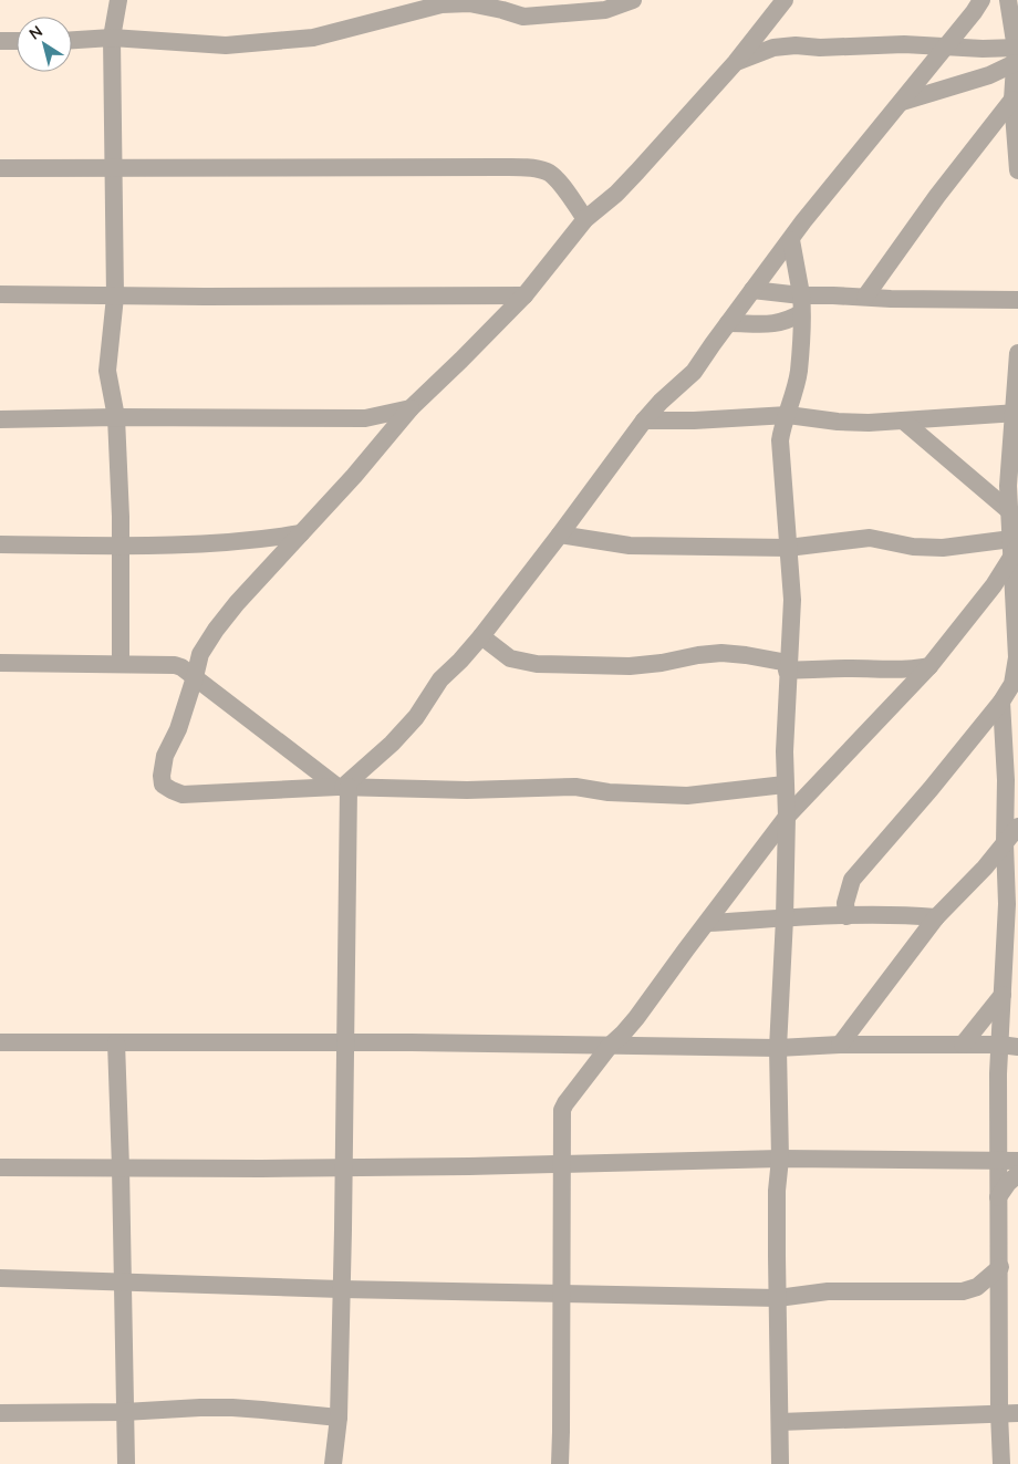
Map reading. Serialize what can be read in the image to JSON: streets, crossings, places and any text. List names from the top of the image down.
{
  "north": "top left"
}
